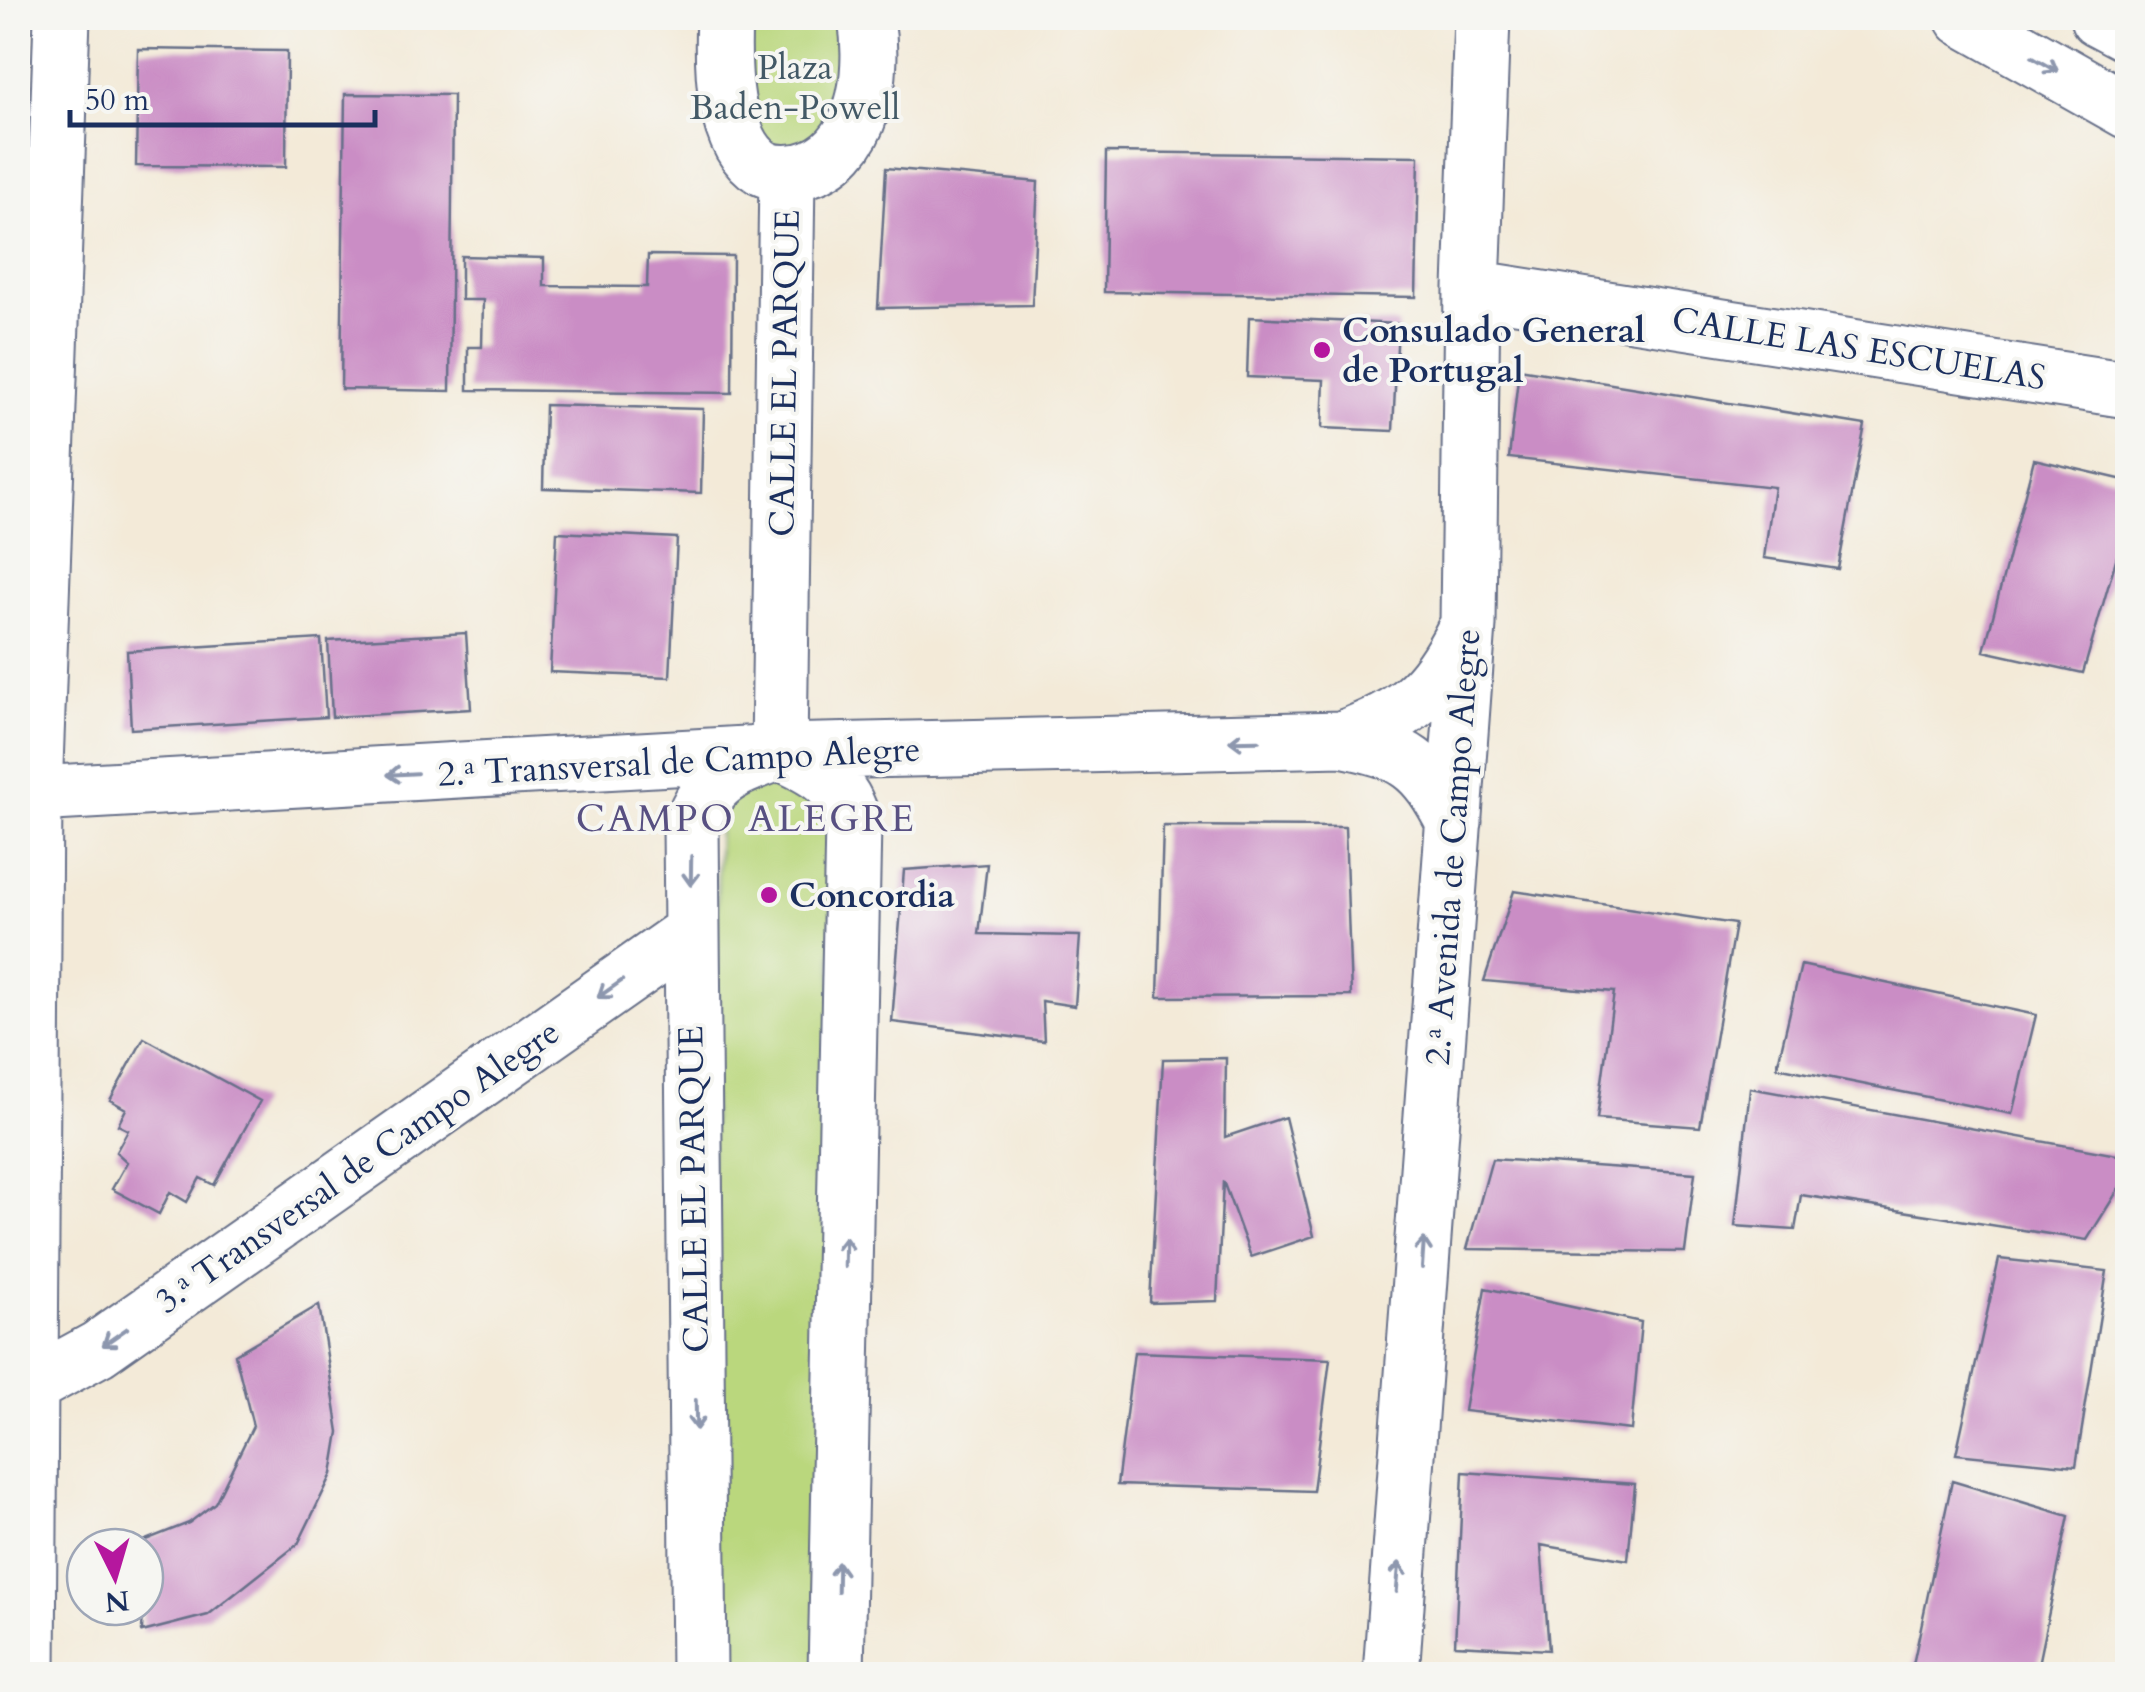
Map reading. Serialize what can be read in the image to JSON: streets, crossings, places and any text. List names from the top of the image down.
{
  "streets": {
    "street": [
      "CALLE LAS ESCUELAS",
      "CALLE EL PARQUE",
      "2.ª Transversal de Campo Alegre",
      "2.ª Avenida de Campo Alegre",
      "3.ª Transversal de Campo Alegre"
    ]
  },
  "crossings": [
    ["CALLE LAS ESCUELAS", "2.ª Avenida de Campo Alegre"],
    ["CALLE EL PARQUE", "2.ª Transversal de Campo Alegre"],
    ["CALLE EL PARQUE", "3.ª Transversal de Campo Alegre"],
    ["2.ª Transversal de Campo Alegre", "2.ª Avenida de Campo Alegre"]
  ],
  "one_way": ["2.ª Transversal de Campo Alegre", "2.ª Avenida de Campo Alegre", "3.ª Transversal de Campo Alegre"],
  "districts": ["CAMPO ALEGRE"],
  "parks": ["Plaza Baden-Powell"],
  "places": ["Consulado General de Portugal", "Concordia"],
  "scale_bar": "50 m",
  "north": "bottom"
}
